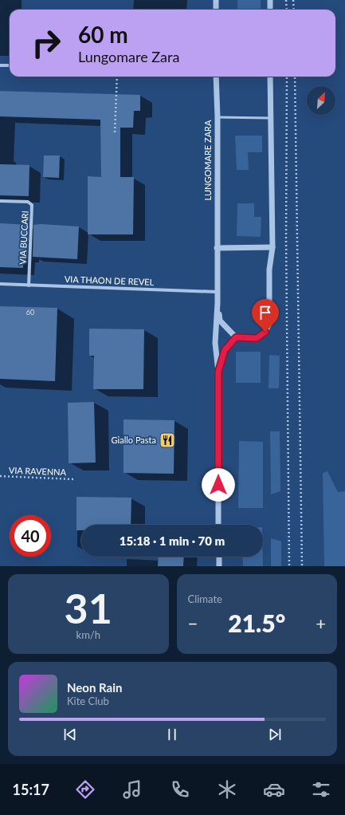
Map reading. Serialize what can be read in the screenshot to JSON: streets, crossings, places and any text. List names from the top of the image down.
{
  "streets": {
    "street": ["LUNGOMARE ZARA", "VIA BUCCARI", "VIA THAON DE REVEL"],
    "path": ["VIA RAVENNA"]
  },
  "crossings": [
    ["LUNGOMARE ZARA", "VIA THAON DE REVEL"],
    ["VIA BUCCARI", "VIA THAON DE REVEL"]
  ],
  "places": {
    "restaurant": ["Giallo Pasta"]
  },
  "house_numbers": ["60"],
  "north": "top right",
  "page": {
    "turn": ["60 m", "Lungomare Zara"],
    "limit": "40",
    "trip": "15:18 · 1 min · 70 m",
    "tile": [
      ["31", "km/h"],
      "Climate"
    ],
    "heat": ["−", "21.5°", "+"],
    "song": ["Neon Rain", "Kite Club"],
    "tabs": "15:17"
  }
}
